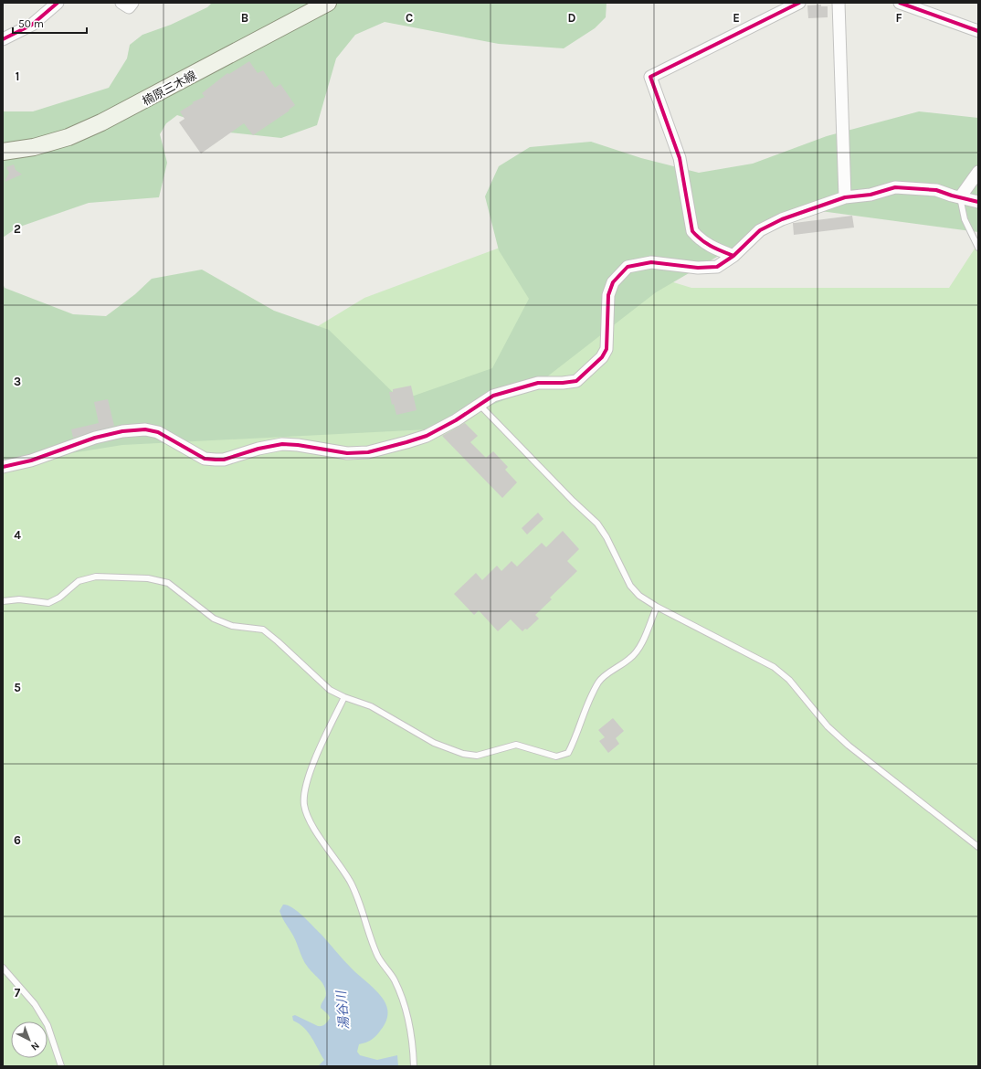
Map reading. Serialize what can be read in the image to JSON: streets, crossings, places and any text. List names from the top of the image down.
{
  "streets": {
    "main road": ["楠原三木線"]
  },
  "water": ["湯谷川"],
  "scale_bar": "50 m",
  "north": "bottom right",
  "grid": {
    "columns": [
      "B",
      "C",
      "D",
      "E",
      "F"
    ],
    "rows": [
      "1",
      "2",
      "3",
      "4",
      "5",
      "6",
      "7"
    ]
  }
}
